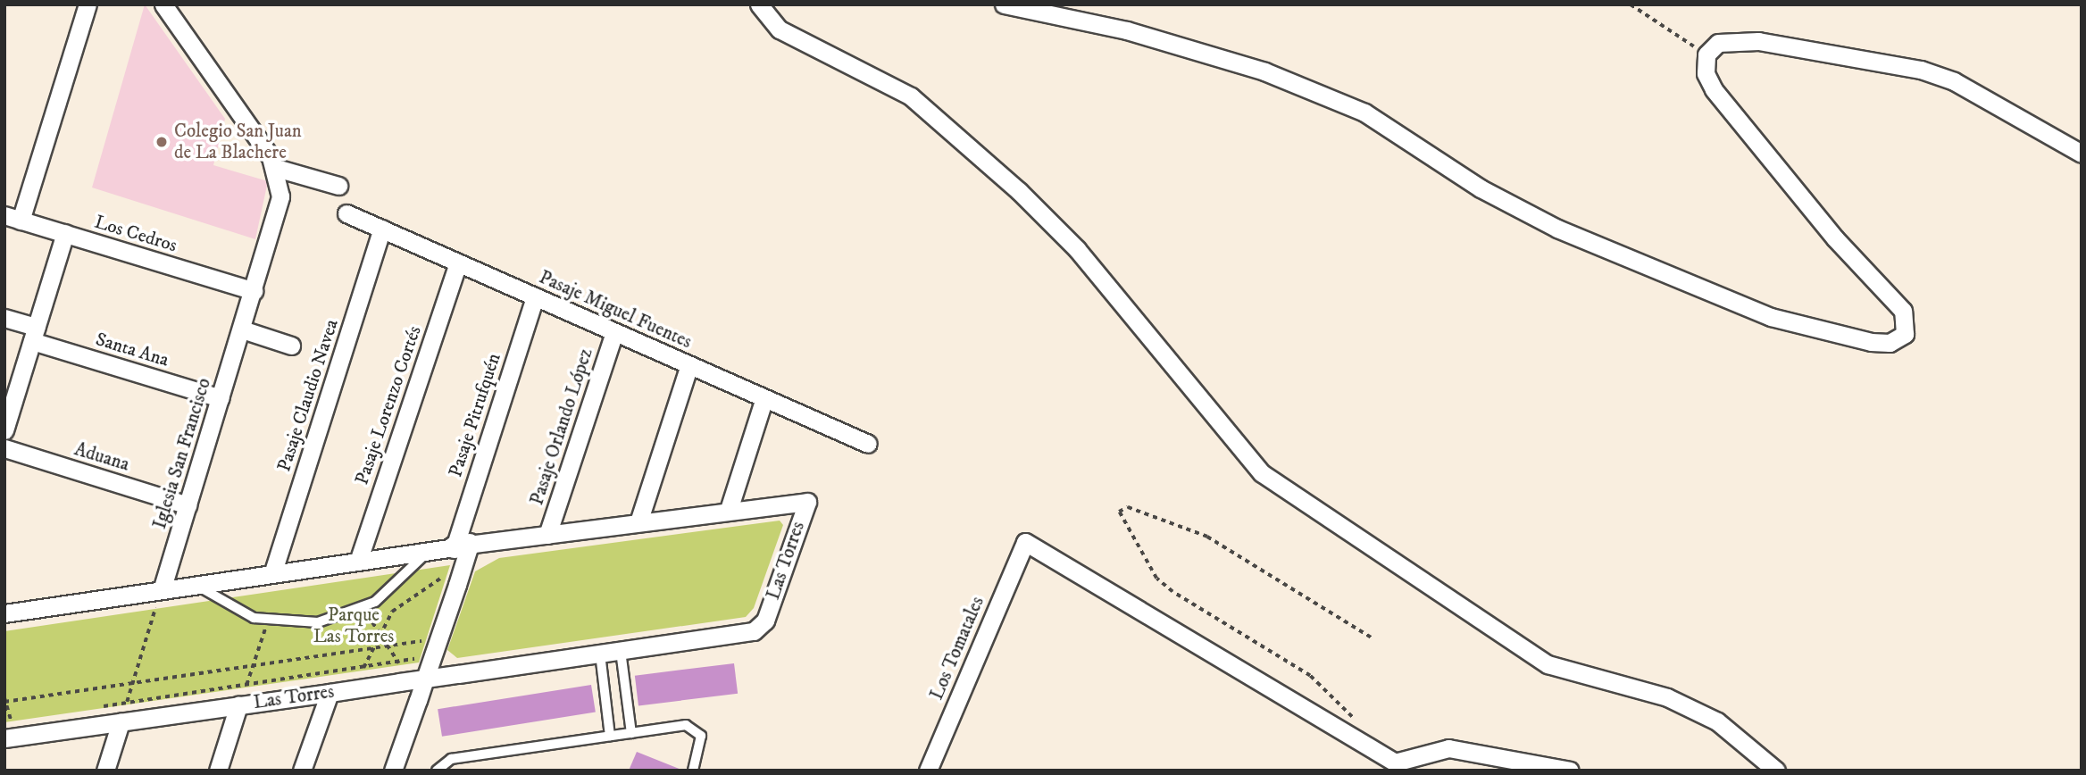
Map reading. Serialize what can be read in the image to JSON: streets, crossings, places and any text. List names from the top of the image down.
{
  "streets": {
    "street": [
      "Los Cedros",
      "Pasaje Miguel Fuentes",
      "Santa Ana",
      "Pasaje Claudio Navea",
      "Pasaje Lorenzo Cortés",
      "Pasaje Pitrufquén",
      "Pasaje Orlando López",
      "Iglesia San Francisco",
      "Aduana",
      "Las Torres",
      "Los Tomatales"
    ]
  },
  "crossings": [
    ["Los Cedros", "Iglesia San Francisco"],
    ["Pasaje Miguel Fuentes", "Pasaje Claudio Navea"],
    ["Pasaje Miguel Fuentes", "Pasaje Lorenzo Cortés"],
    ["Pasaje Miguel Fuentes", "Pasaje Pitrufquén"],
    ["Pasaje Miguel Fuentes", "Pasaje Orlando López"],
    ["Santa Ana", "Iglesia San Francisco"],
    ["Pasaje Claudio Navea", "Las Torres"],
    ["Pasaje Lorenzo Cortés", "Las Torres"],
    ["Pasaje Pitrufquén", "Las Torres"],
    ["Pasaje Orlando López", "Las Torres"],
    ["Iglesia San Francisco", "Aduana"],
    ["Iglesia San Francisco", "Las Torres"]
  ],
  "parks": ["Parque Las Torres"],
  "places": ["Colegio San Juan de La Blachere"]
}
